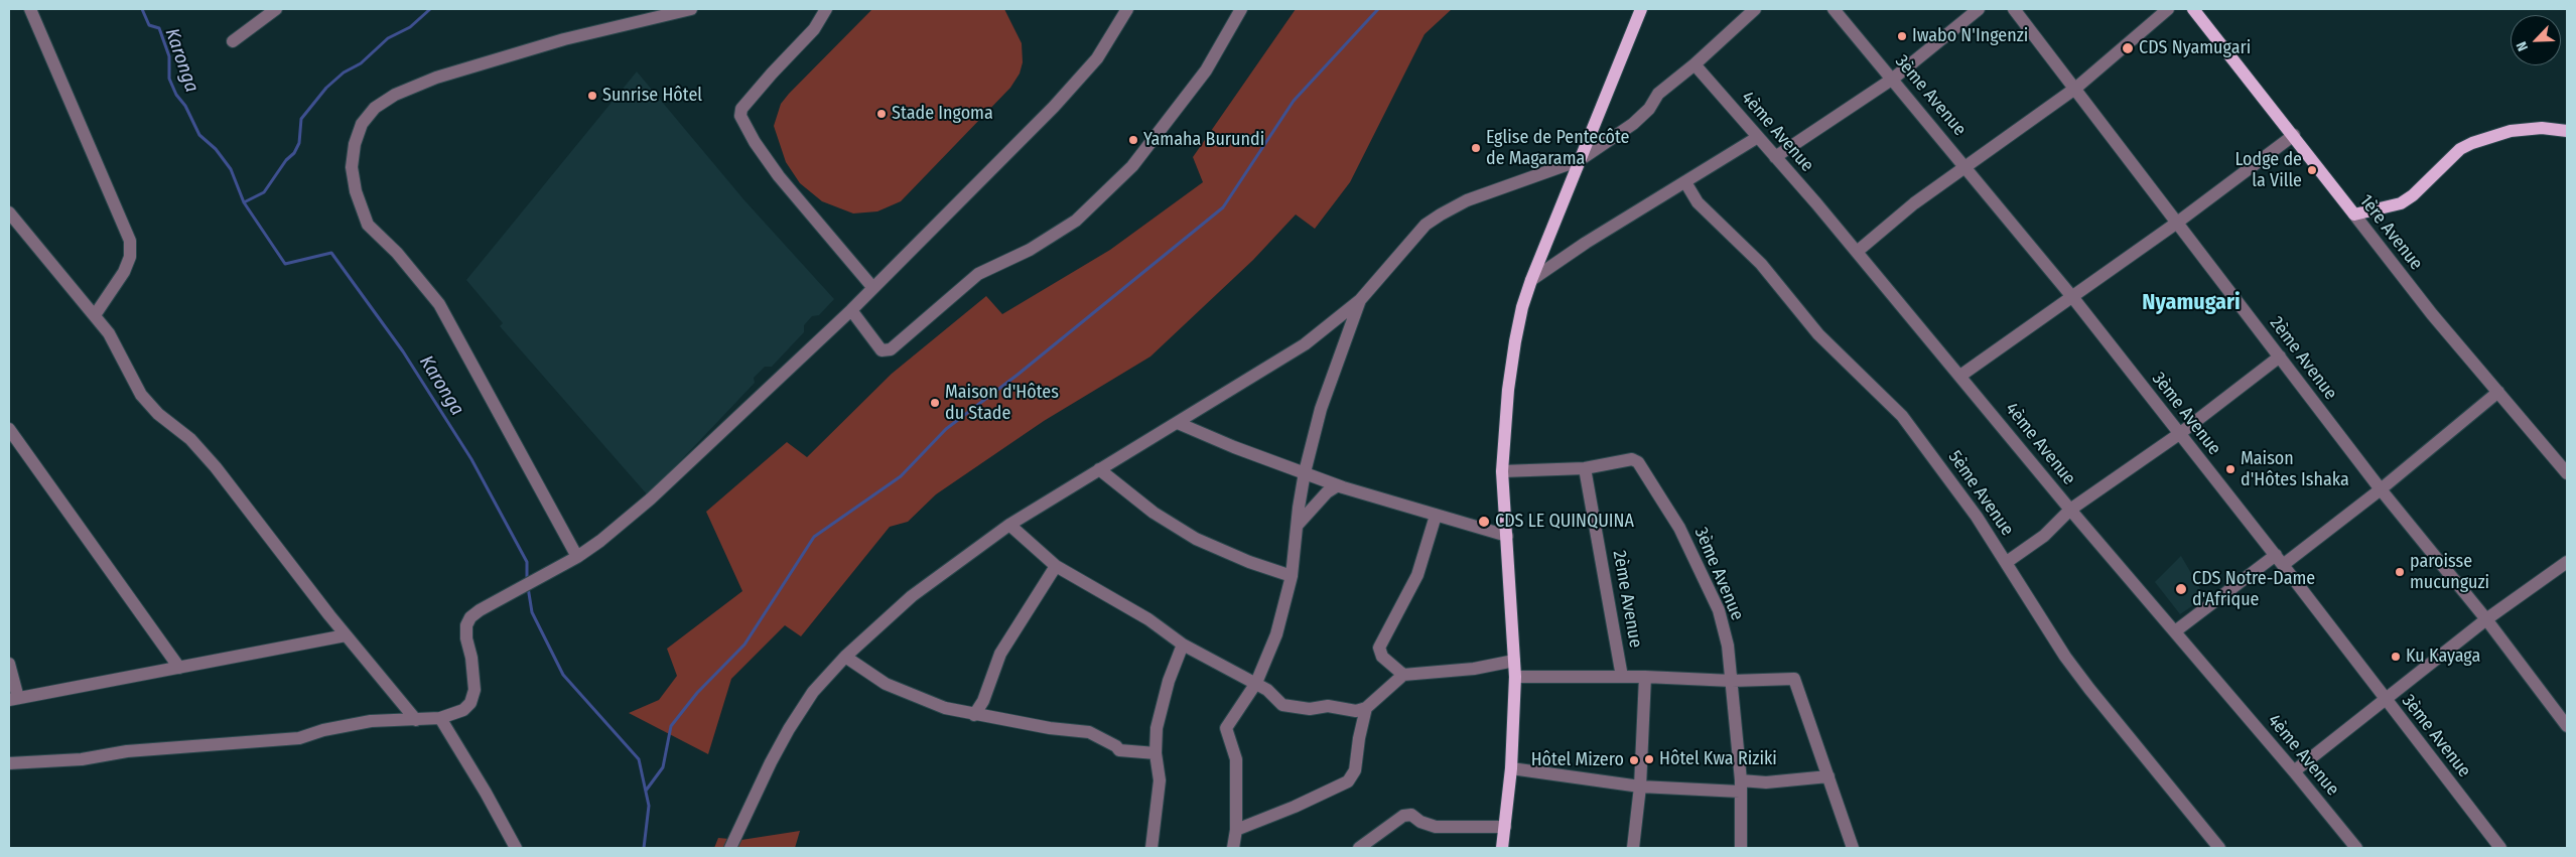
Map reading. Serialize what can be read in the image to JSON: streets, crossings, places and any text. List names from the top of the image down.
{
  "streets": {
    "main road": ["1ère Avenue"],
    "street": [
      "3ème Avenue",
      "4ème Avenue",
      "2ème Avenue",
      "5ème Avenue"
    ]
  },
  "crossings": [
    ["3ème Avenue", "2ème Avenue"]
  ],
  "districts": ["Nyamugari"],
  "water": ["Karonga"],
  "places": [
    "Iwabo N'Ingenzi",
    "CDS Nyamugari",
    "Sunrise Hôtel",
    "Stade Ingoma",
    "Yamaha Burundi",
    "Eglise de Pentecôte de Magarama",
    "Lodge de la Ville",
    "Maison d'Hôtes du Stade",
    "Maison d'Hôtes Ishaka",
    "CDS LE QUINQUINA",
    "paroisse mucunguzi",
    "CDS Notre-Dame d'Afrique",
    "Ku Kayaga",
    "Hôtel Kwa Riziki",
    "Hôtel Mizero"
  ],
  "north": "bottom left"
}
